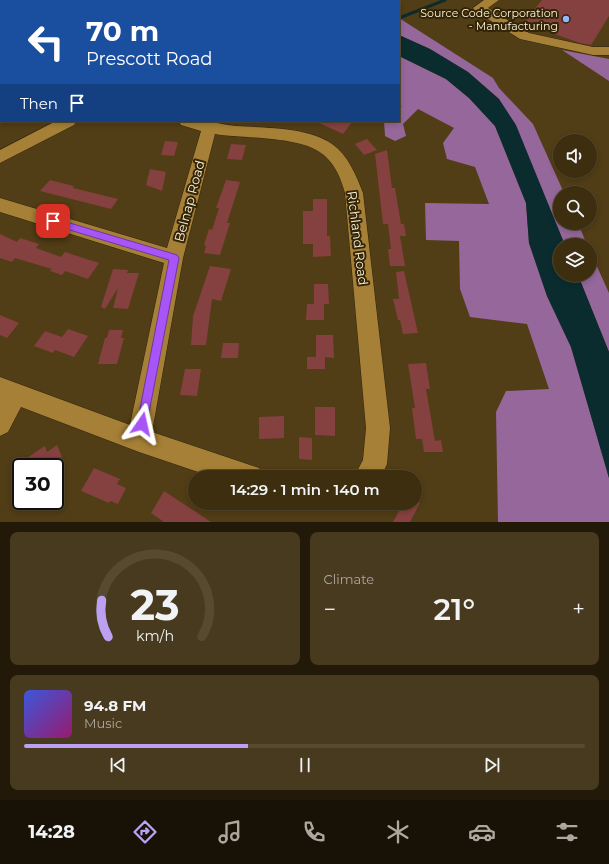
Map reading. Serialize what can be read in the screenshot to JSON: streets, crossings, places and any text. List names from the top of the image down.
{
  "streets": {
    "street": ["Belnap Road", "Richland Road"]
  },
  "crossings": [
    ["Belnap Road", "Richland Road"]
  ],
  "places": ["Source Code Corporation - Manufacturing"],
  "page": {
    "turn": ["70 m", "Prescott Road"],
    "then": "Then",
    "limit": "30",
    "trip": "14:29 · 1 min · 140 m",
    "tile": "Climate",
    "heat": ["−", "21°", "+"],
    "song": ["94.8 FM", "Music"],
    "tabs": "14:28",
    "gauge": ["23", "km/h"]
  }
}
